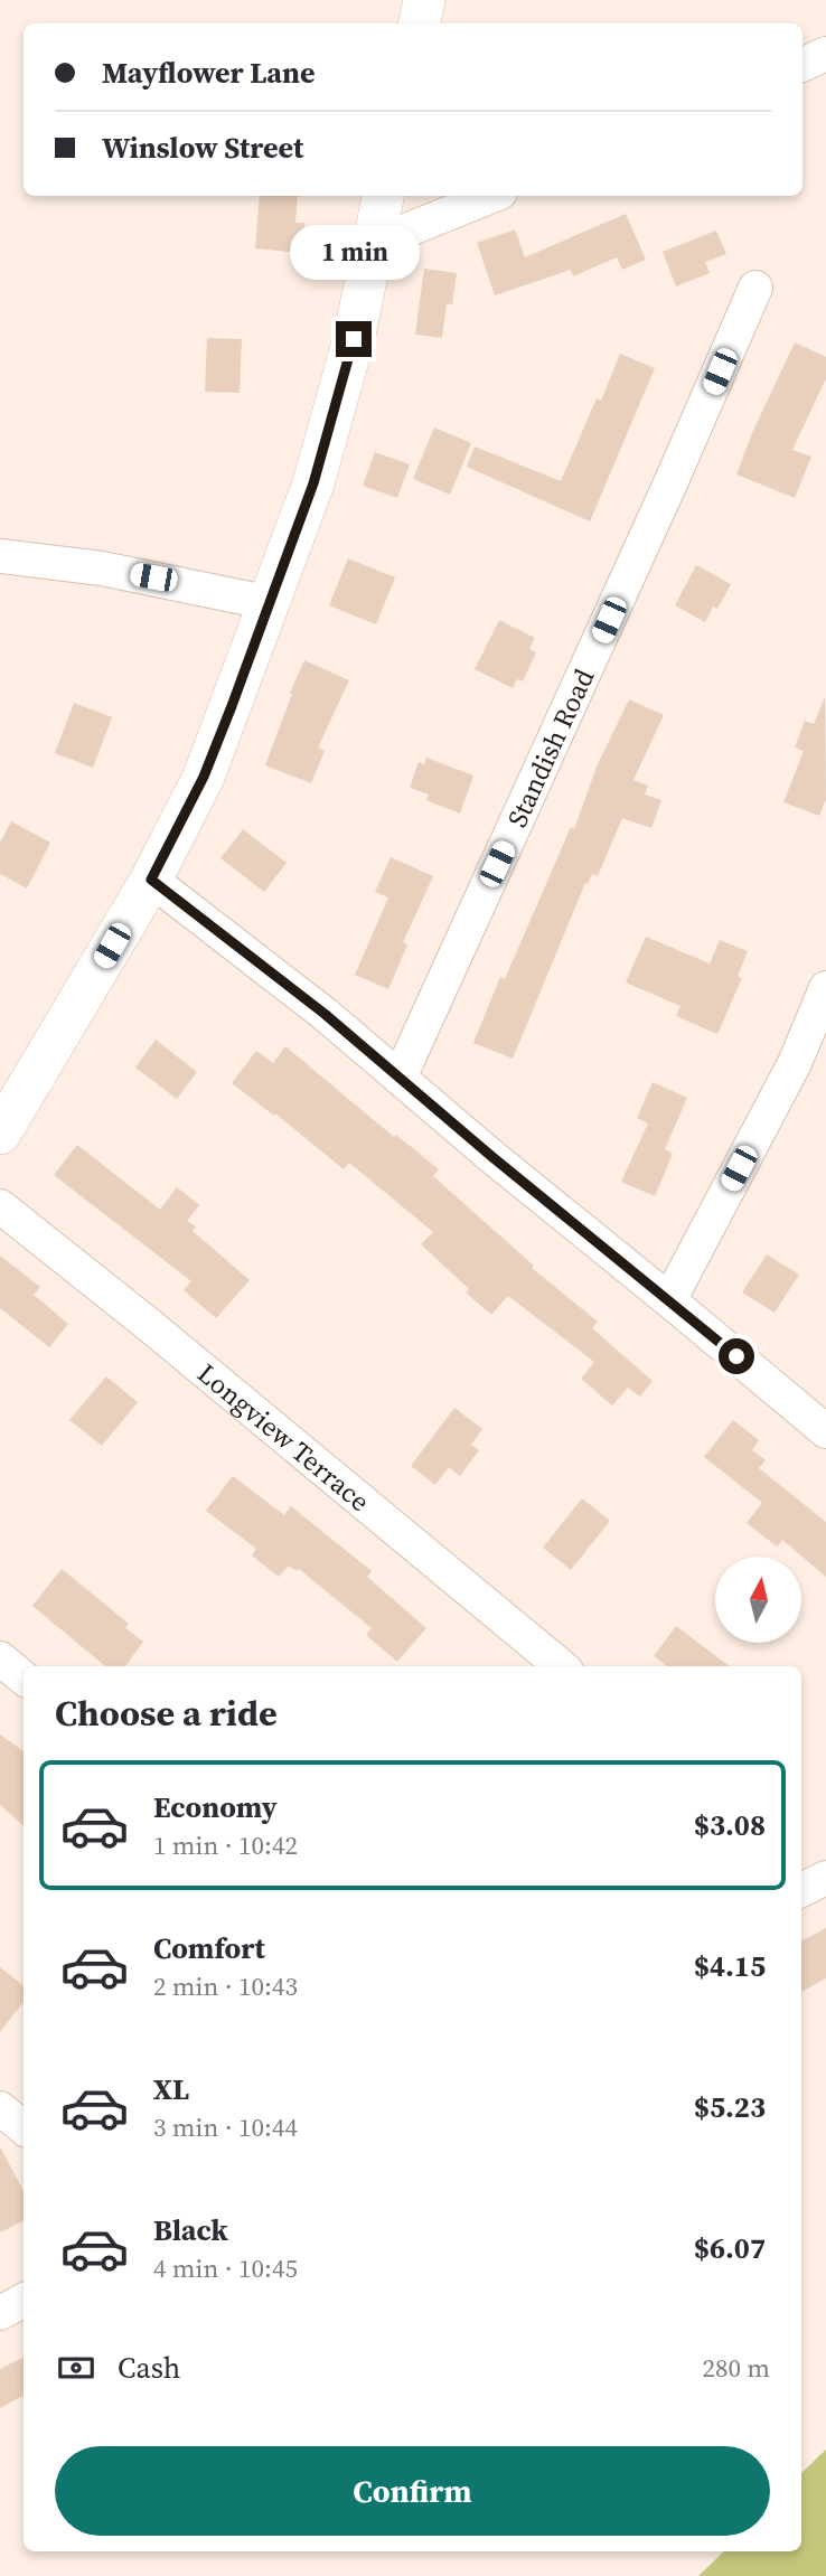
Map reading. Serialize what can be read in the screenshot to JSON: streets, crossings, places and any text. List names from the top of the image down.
{
  "streets": {
    "street": ["Standish Road", "Longview Terrace"]
  },
  "north": "top",
  "page": {
    "banner": ["Mayflower Lane", "Winslow Street"],
    "bubble": "1 min",
    "heading": "Choose a ride",
    "list": [
      {
        "name": "Economy",
        "note": "1 min · 10:42",
        "value": "$3.08"
      },
      {
        "name": "Comfort",
        "note": "2 min · 10:43",
        "value": "$4.15"
      },
      {
        "name": "XL",
        "note": "3 min · 10:44",
        "value": "$5.23"
      },
      {
        "name": "Black",
        "note": "4 min · 10:45",
        "value": "$6.07"
      }
    ],
    "pay": ["Cash", "280 m"],
    "buttons": "Confirm"
  }
}
